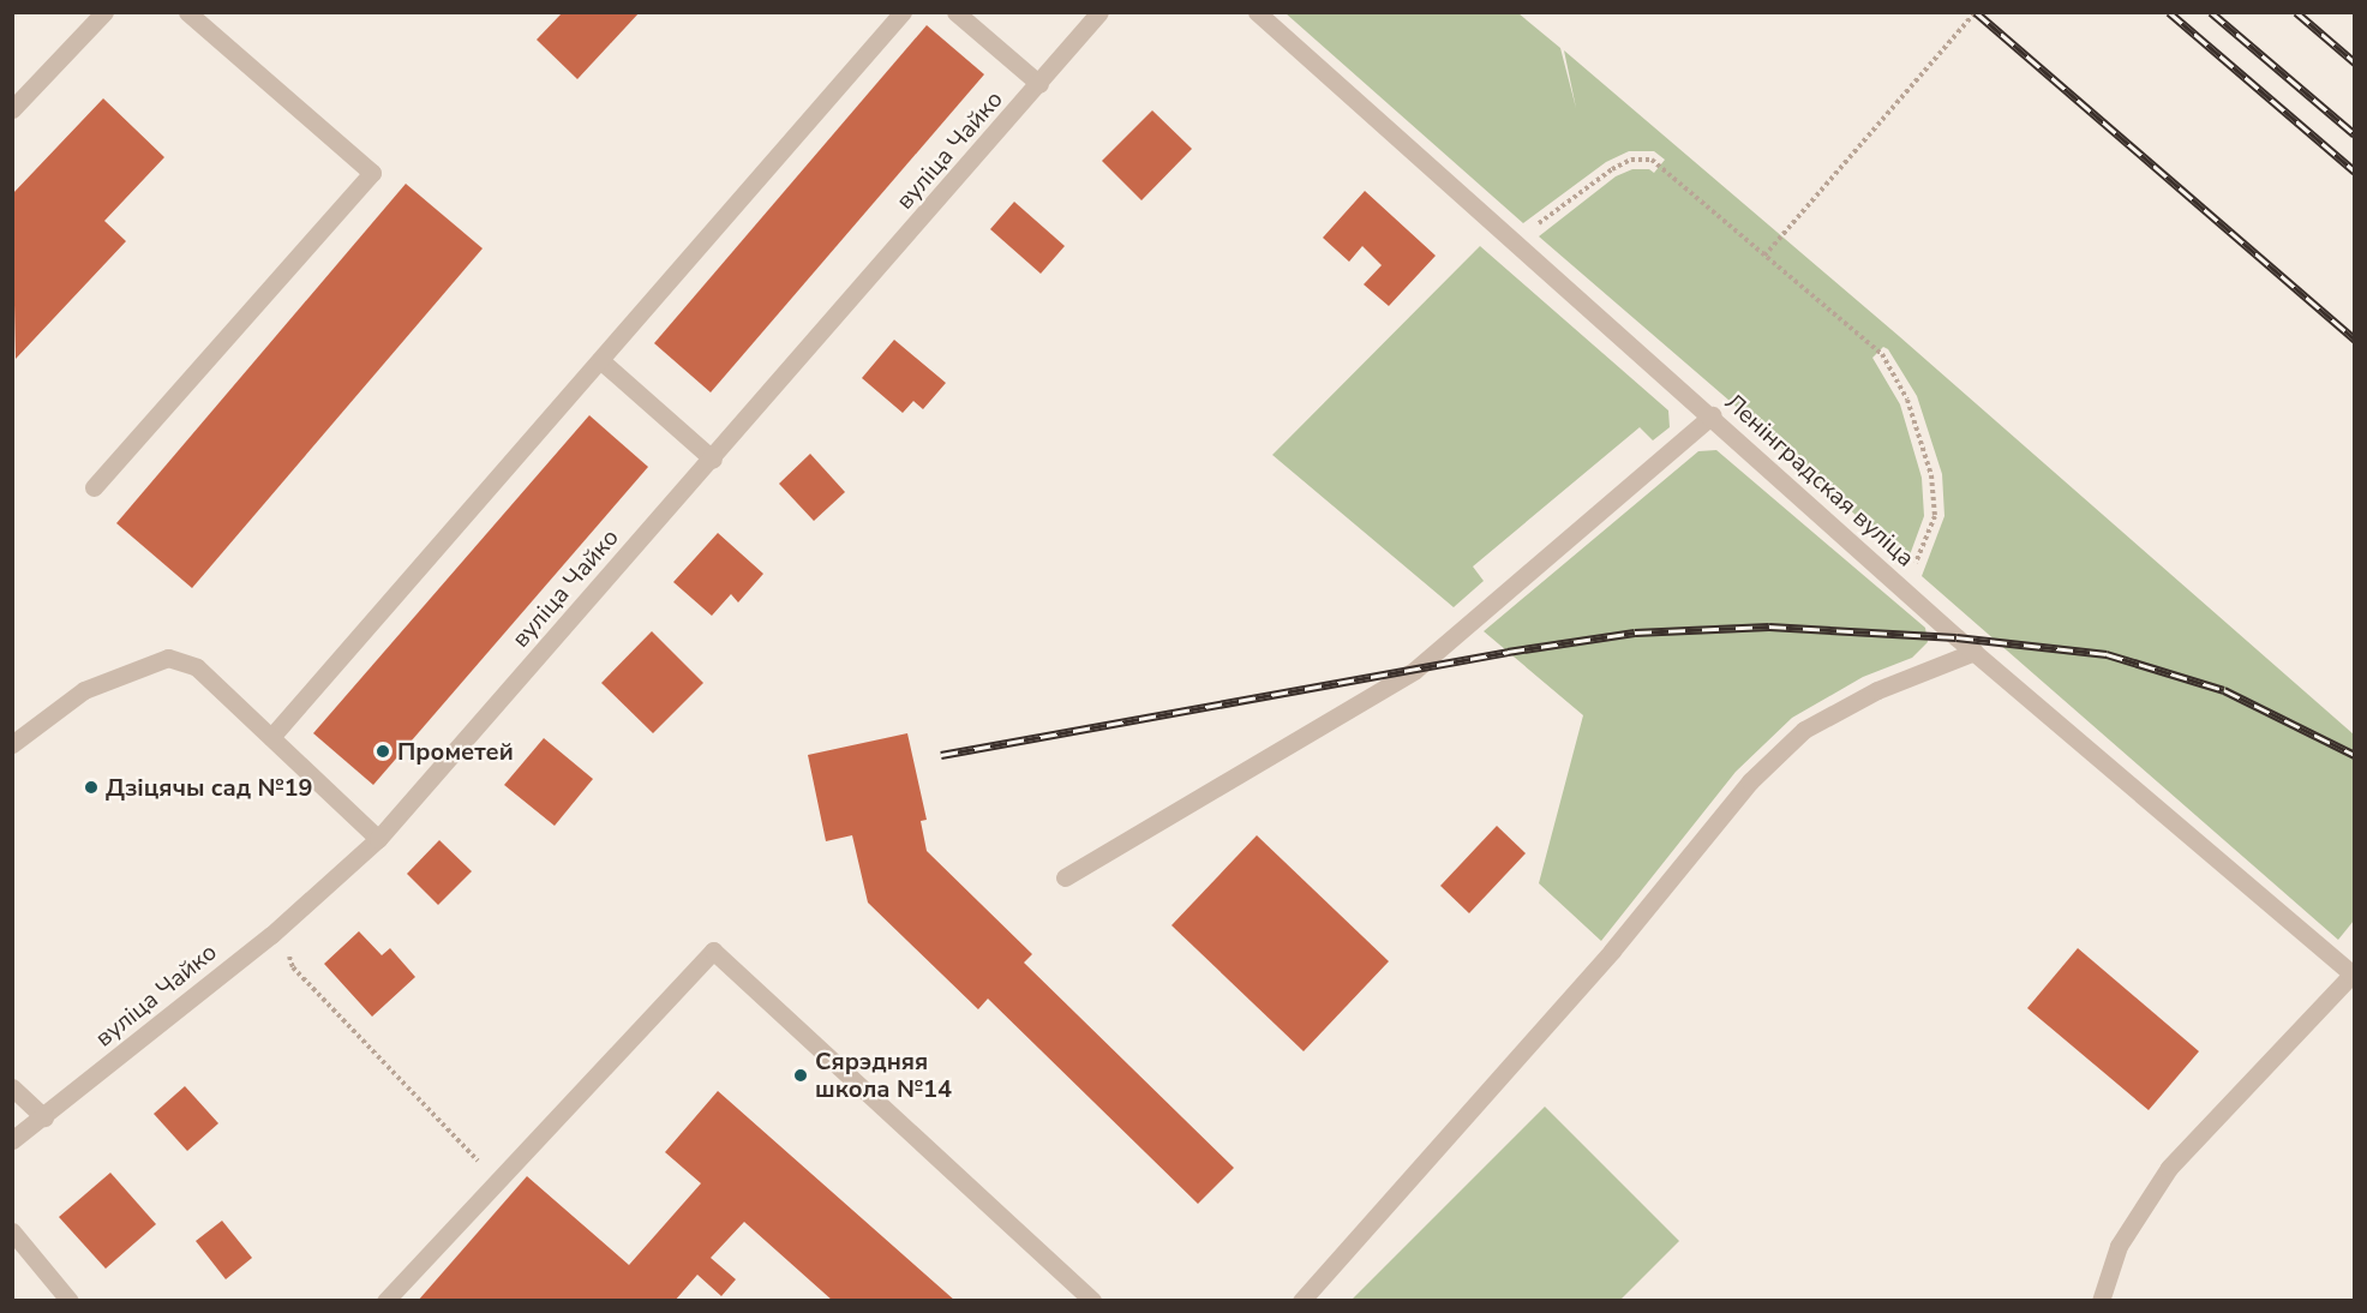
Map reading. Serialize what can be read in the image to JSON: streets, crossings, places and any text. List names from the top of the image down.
{
  "streets": {
    "street": ["вуліца Чайко", "Ленінградская вуліца"]
  },
  "places": ["Прометей", "Дзіцячы сад №19", "Сярэдняя школа №14"]
}
